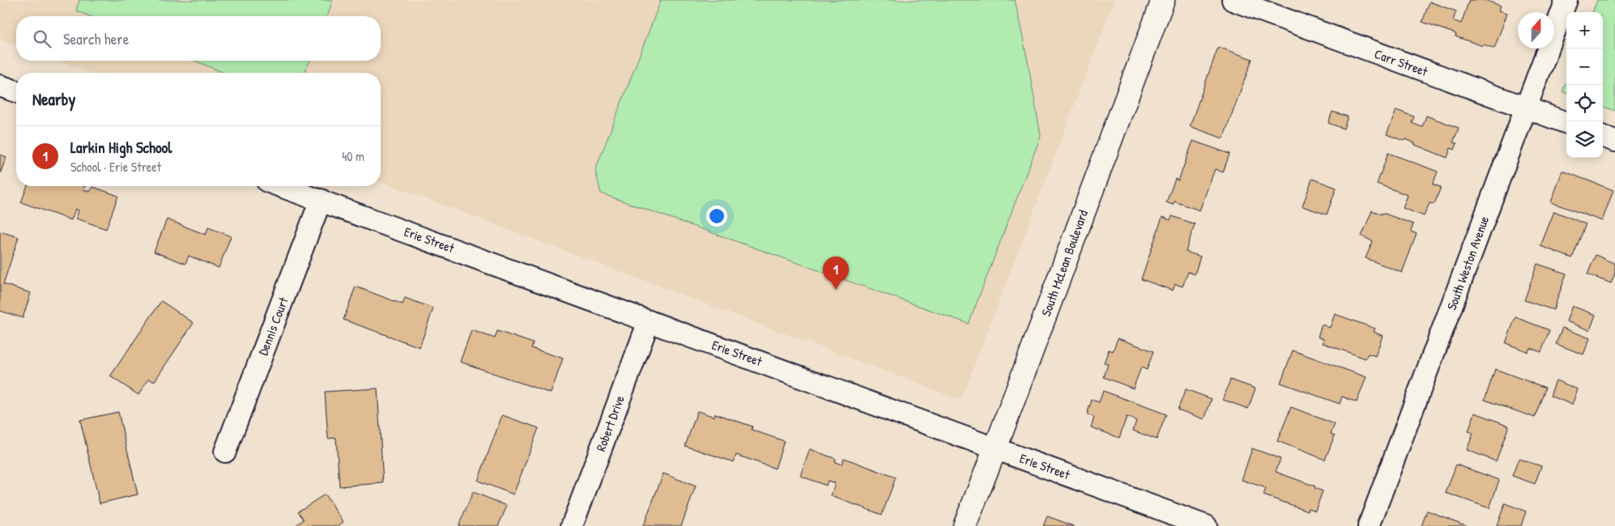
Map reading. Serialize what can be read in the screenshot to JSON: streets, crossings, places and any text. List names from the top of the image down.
{
  "streets": {
    "main road": ["South McLean Boulevard"],
    "street": [
      "Carr Street",
      "Erie Street",
      "South Weston Avenue",
      "Dennis Court",
      "Robert Drive"
    ]
  },
  "crossings": [
    ["Carr Street", "South Weston Avenue"],
    ["Erie Street", "South McLean Boulevard"],
    ["Erie Street", "Dennis Court"],
    ["Erie Street", "Robert Drive"]
  ],
  "north": "top",
  "page": {
    "map_buttons": ["+", "−"],
    "search": "Search here",
    "heading": "Nearby",
    "list": [
      {
        "mark": "1",
        "name": "Larkin High School",
        "note": "School · Erie Street",
        "value": "40 m"
      }
    ],
    "pins": "1"
  }
}
